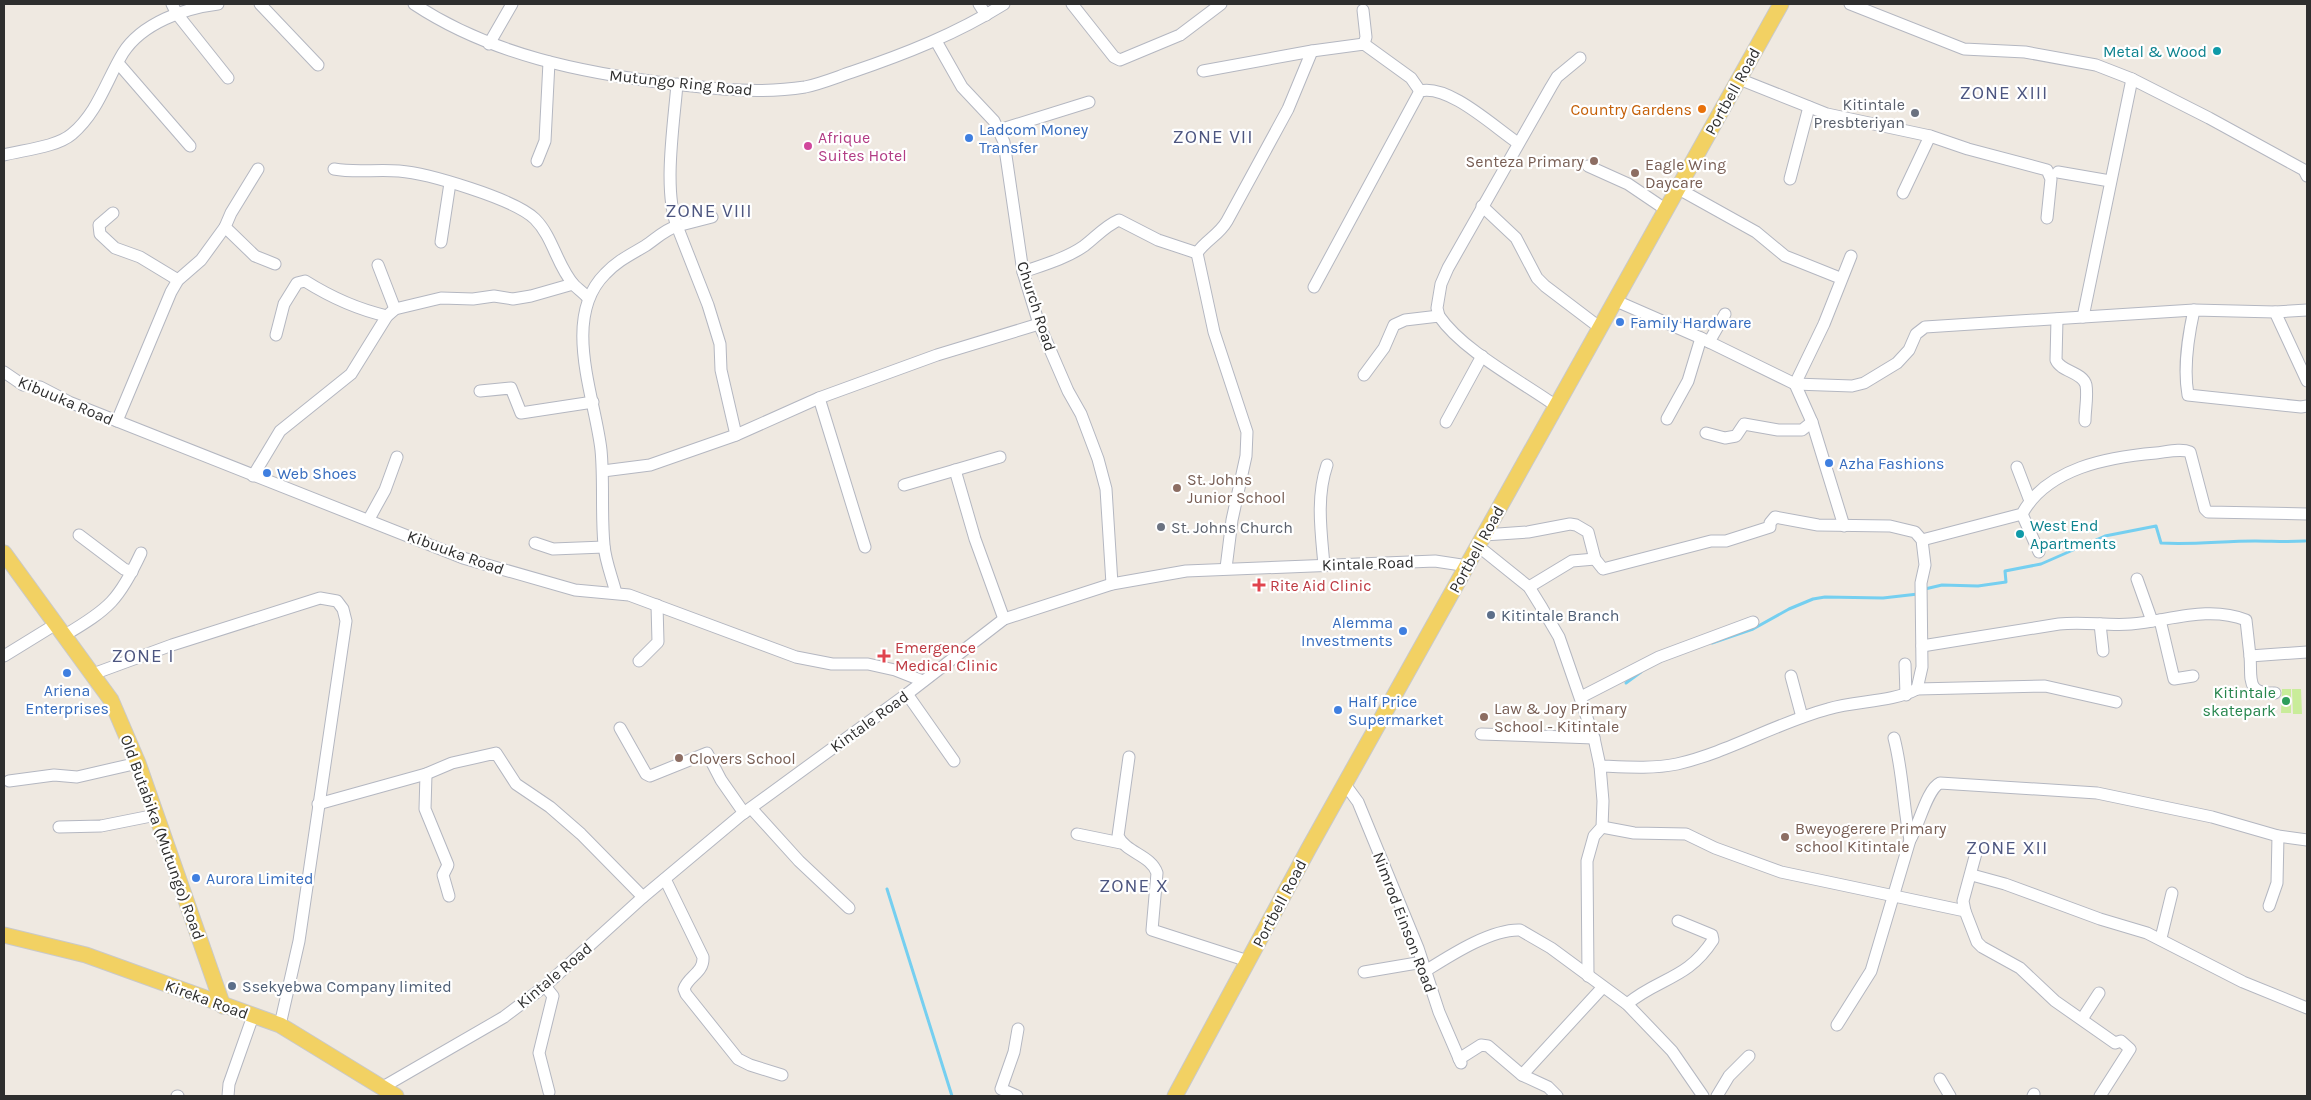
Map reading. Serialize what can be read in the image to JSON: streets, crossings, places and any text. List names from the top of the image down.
{
  "streets": {
    "main road": ["Portbell Road", "Old Butabika (Mutungo) Road", "Kireka Road"],
    "street": [
      "Mutungo Ring Road",
      "Church Road",
      "Kibuuka Road",
      "Kintale Road",
      "Nimrod Einson Road"
    ]
  },
  "crossings": [
    ["Mutungo Ring Road", "Church Road"],
    ["Portbell Road", "Kintale Road"],
    ["Portbell Road", "Nimrod Einson Road"],
    ["Church Road", "Kintale Road"],
    ["Kibuuka Road", "Kintale Road"],
    ["Kintale Road", "Kireka Road"],
    ["Old Butabika (Mutungo) Road", "Kireka Road"]
  ],
  "districts": [
    "ZONE XIII",
    "ZONE VII",
    "ZONE VIII",
    "ZONE I",
    "ZONE XII",
    "ZONE X"
  ],
  "places": {
    "other": [
      "Metal & Wood",
      "Country Gardens",
      "Kitintale Presbteriyan",
      "Ladcom Money Transfer",
      "Afrique Suites Hotel",
      "Senteza Primary",
      "Eagle Wing Daycare",
      "Family Hardware",
      "Azha Fashions",
      "Web Shoes",
      "St. Johns Junior School",
      "St. Johns Church",
      "West End Apartments",
      "Kitintale Branch",
      "Alemma Investments",
      "Ariena Enterprises",
      "Kitintale skatepark",
      "Half Price Supermarket",
      "Law & Joy Primary School - Kitintale",
      "Clovers School",
      "Bweyogerere Primary school Kitintale",
      "Aurora Limited",
      "Ssekyebwa Company limited"
    ],
    "health": ["Rite Aid Clinic", "Emergence Medical Clinic"]
  }
}
